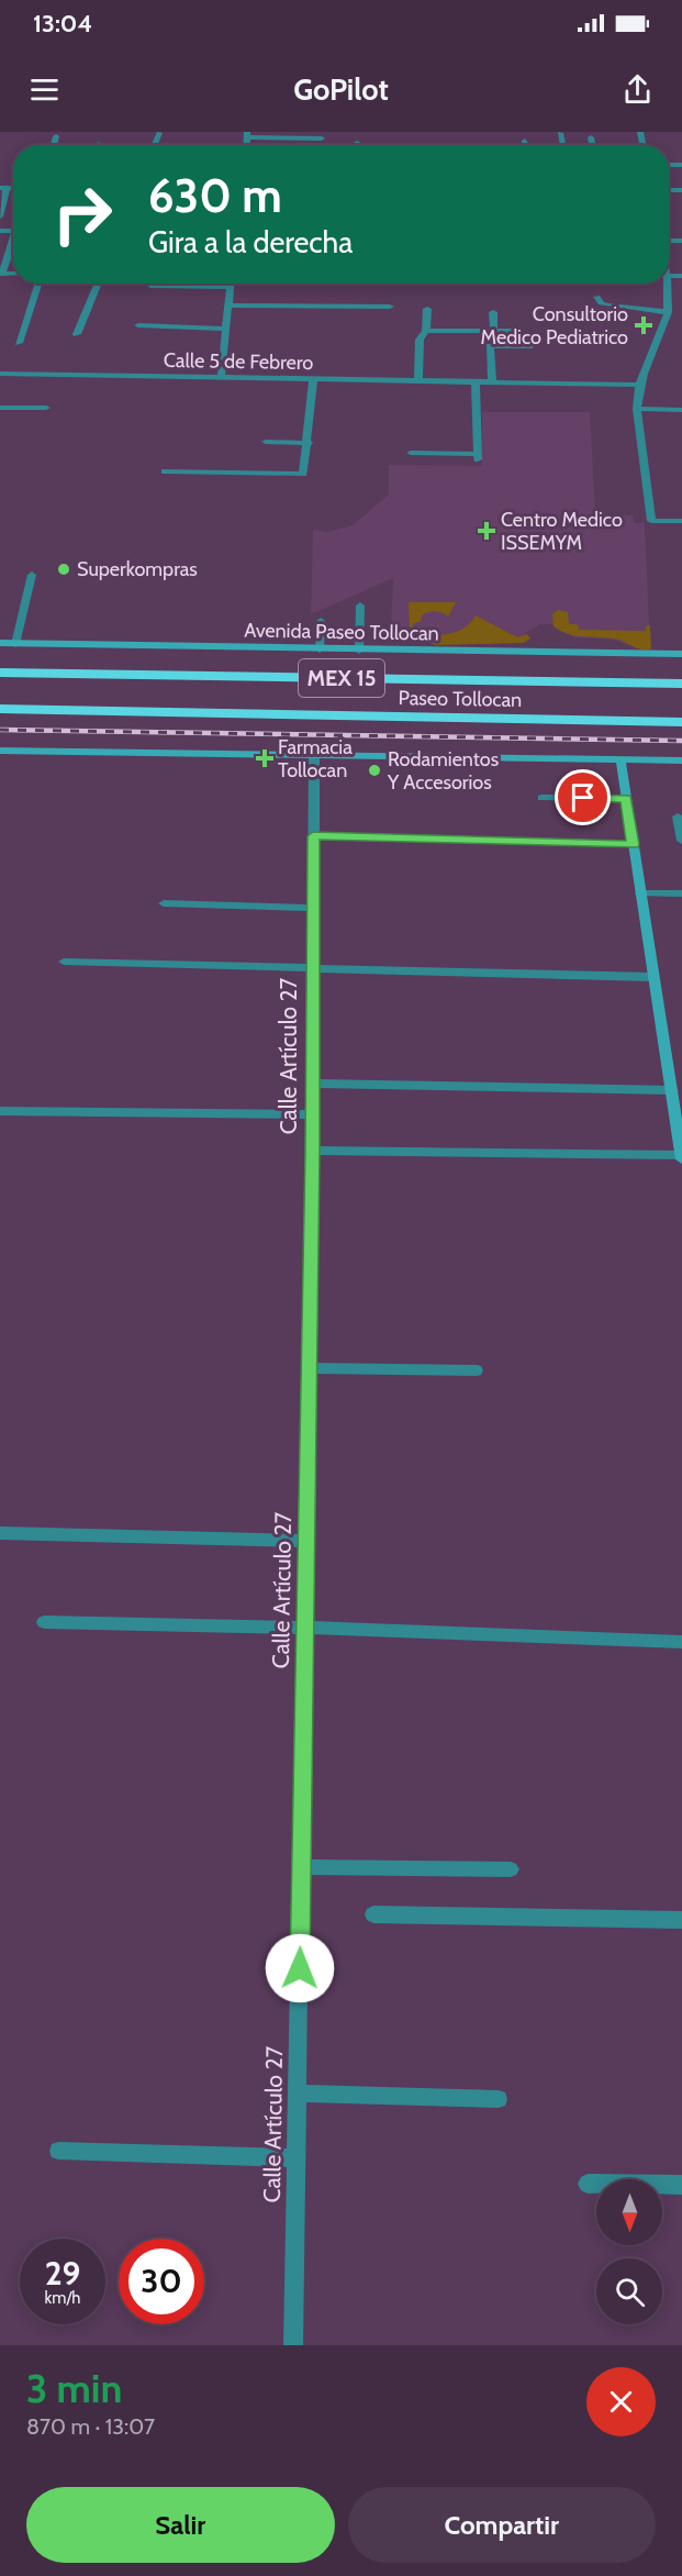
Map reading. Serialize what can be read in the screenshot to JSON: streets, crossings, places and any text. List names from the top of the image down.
{
  "streets": {
    "highway": ["MEX 15", "Paseo Tollocan"],
    "main road": ["Avenida Paseo Tollocan"],
    "street": ["Calle 5 de Febrero", "Calle Artículo 27"]
  },
  "places": {
    "health": ["Consultorio Medico Pediatrico", "Centro Medico ISSEMYM", "Farmacia Tollocan"],
    "other": ["Superkompras", "Rodamientos Y Accesorios"]
  },
  "north": "bottom",
  "page": {
    "status": "13:04",
    "header": "GoPilot",
    "turn": ["630 m", "Gira a la derecha"],
    "speed": "29 km/h",
    "limit": "30",
    "heading": ["3 min", "870 m · 13:07"],
    "buttons": ["Salir", "Compartir"]
  }
}
